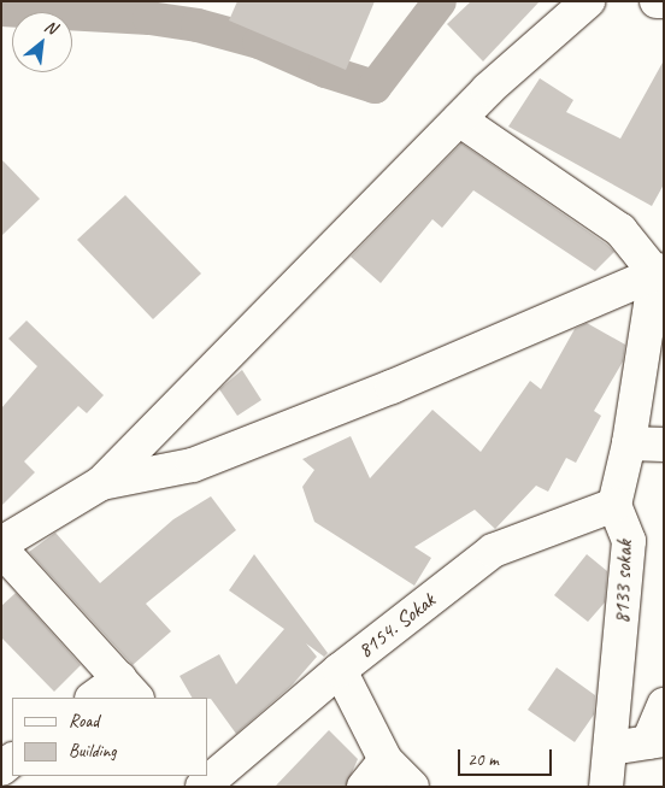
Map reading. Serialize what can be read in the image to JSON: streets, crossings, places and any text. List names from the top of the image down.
{
  "streets": {
    "street": ["8133 sokak", "8154. Sokak"]
  },
  "crossings": [
    ["8133 sokak", "8154. Sokak"]
  ],
  "legend": ["Road", "Building"],
  "scale_bar": "20 m",
  "north": "top right"
}
